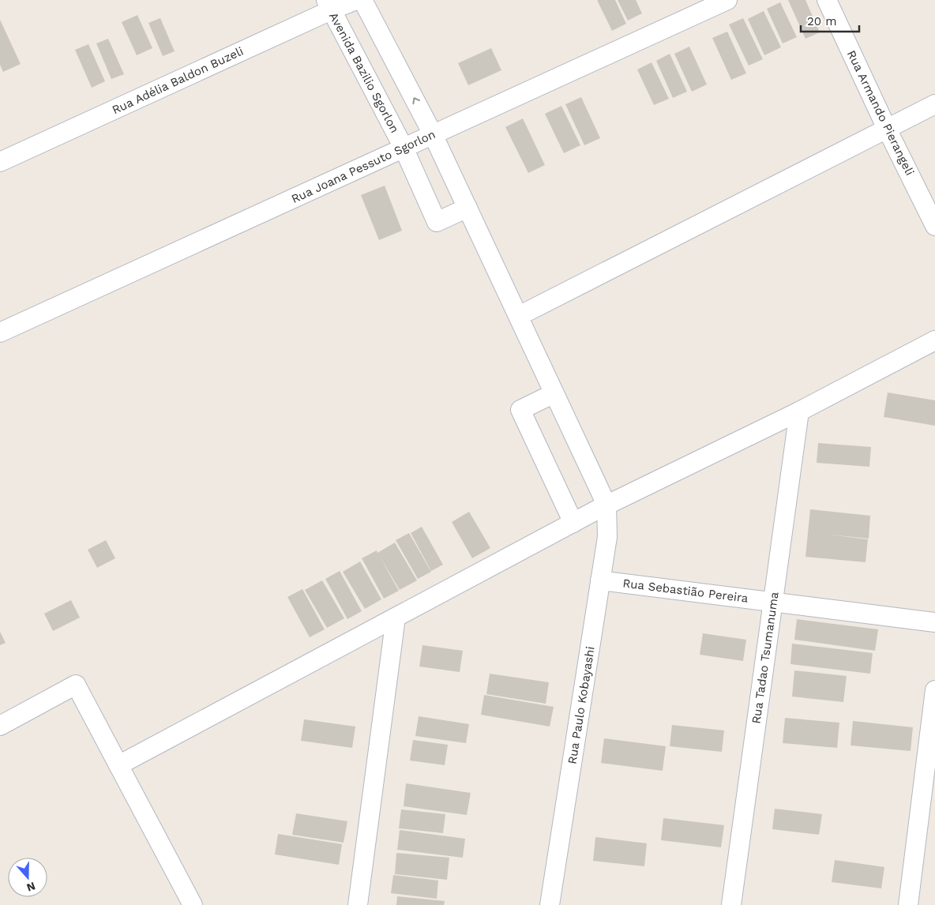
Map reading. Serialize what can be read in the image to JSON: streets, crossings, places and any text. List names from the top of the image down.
{
  "streets": {
    "street": [
      "Avenida Bazilio Sgorlon",
      "Rua Adélia Baldon Buzeli",
      "Rua Armando Pierangeli",
      "Rua Joana Pessuto Sgorlon",
      "Rua Sebastião Pereira",
      "Rua Tadao Tsumanuma",
      "Rua Paulo Kobayashi"
    ]
  },
  "crossings": [
    ["Avenida Bazilio Sgorlon", "Rua Adélia Baldon Buzeli"],
    ["Avenida Bazilio Sgorlon", "Rua Joana Pessuto Sgorlon"],
    ["Rua Sebastião Pereira", "Rua Tadao Tsumanuma"],
    ["Rua Sebastião Pereira", "Rua Paulo Kobayashi"]
  ],
  "scale_bar": "20 m",
  "north": "bottom"
}
